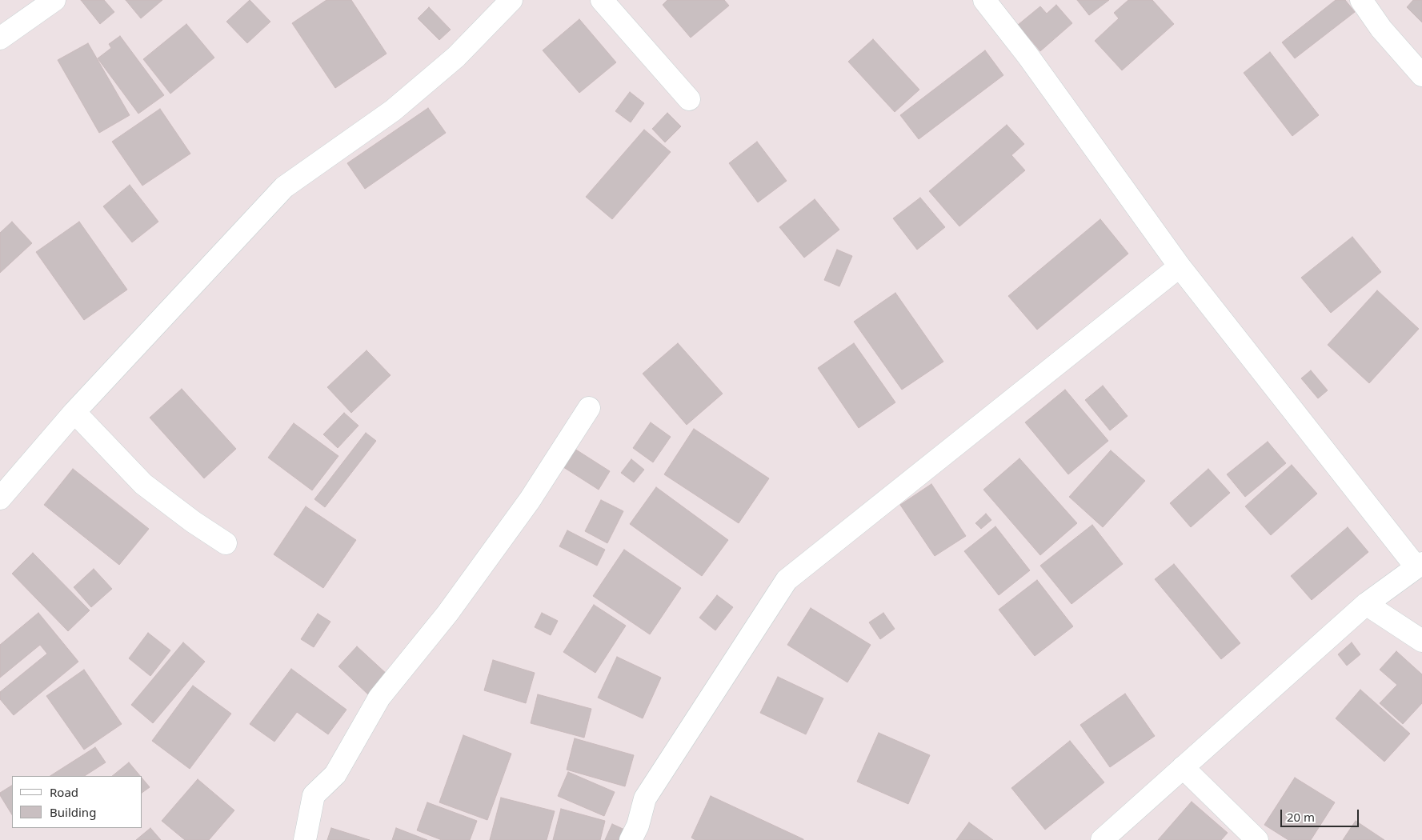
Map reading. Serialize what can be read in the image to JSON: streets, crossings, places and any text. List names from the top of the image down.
{
  "legend": ["Road", "Building"],
  "scale_bar": "20 m"
}
